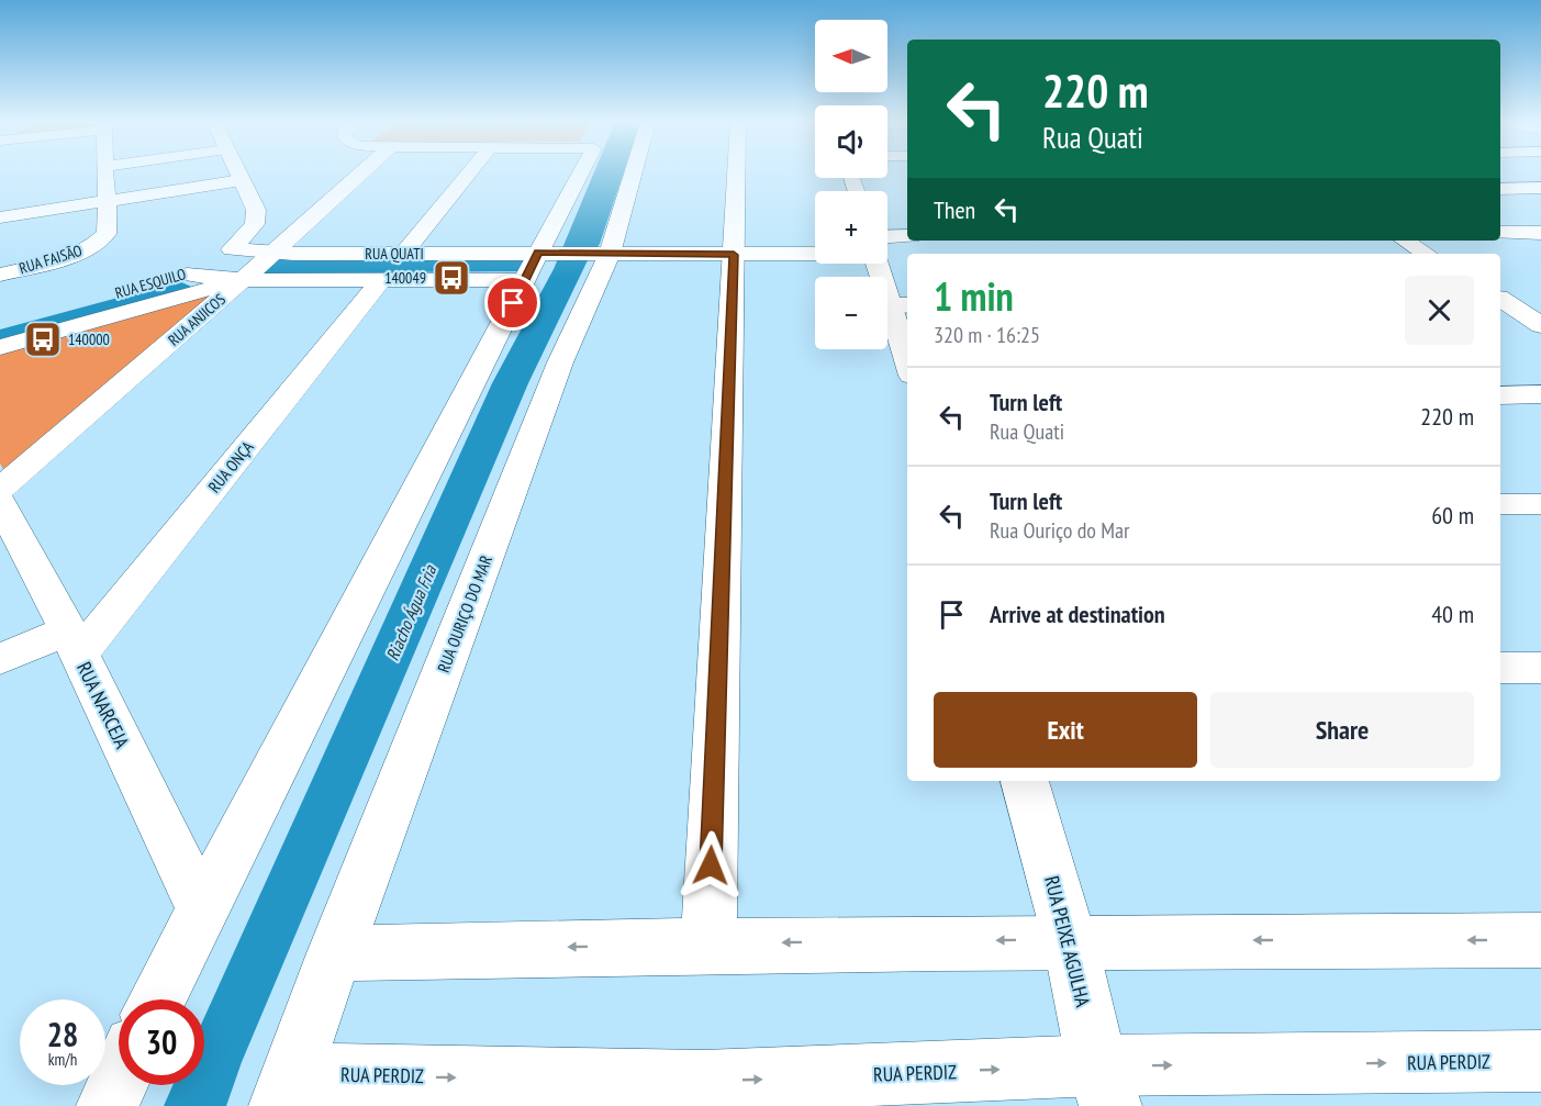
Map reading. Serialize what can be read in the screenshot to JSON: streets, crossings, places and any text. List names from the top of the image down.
{
  "streets": {
    "street": [
      "RUA QUATI",
      "RUA FAISÃO",
      "RUA ESQUILO",
      "RUA ANJICOS",
      "RUA ONÇA",
      "RUA OURIÇO DO MAR",
      "RUA NARCEJA",
      "RUA PEIXE AGULHA",
      "RUA PERDIZ"
    ]
  },
  "crossings": [
    ["RUA QUATI", "RUA ESQUILO"],
    ["RUA QUATI", "RUA ANJICOS"],
    ["RUA QUATI", "RUA ONÇA"],
    ["RUA QUATI", "RUA OURIÇO DO MAR"],
    ["RUA ESQUILO", "RUA ANJICOS"],
    ["RUA ONÇA", "RUA NARCEJA"],
    ["RUA OURIÇO DO MAR", "RUA PERDIZ"],
    ["RUA PEIXE AGULHA", "RUA PERDIZ"]
  ],
  "water": ["Riacho Água Fria"],
  "places": {
    "bus stop": ["140049", "140000"]
  },
  "north": "left",
  "page": {
    "map_buttons": ["+", "−"],
    "turn": ["220 m", "Rua Quati"],
    "then": "Then",
    "heading": ["1 min", "320 m · 16:25"],
    "list": [
      {
        "name": "Turn left",
        "note": "Rua Quati",
        "value": "220 m"
      },
      {
        "name": "Turn left",
        "note": "Rua Ouriço do Mar",
        "value": "60 m"
      },
      {
        "name": "Arrive at destination",
        "value": "40 m"
      }
    ],
    "buttons": ["Exit", "Share"],
    "speed": "28 km/h",
    "limit": "30"
  }
}
